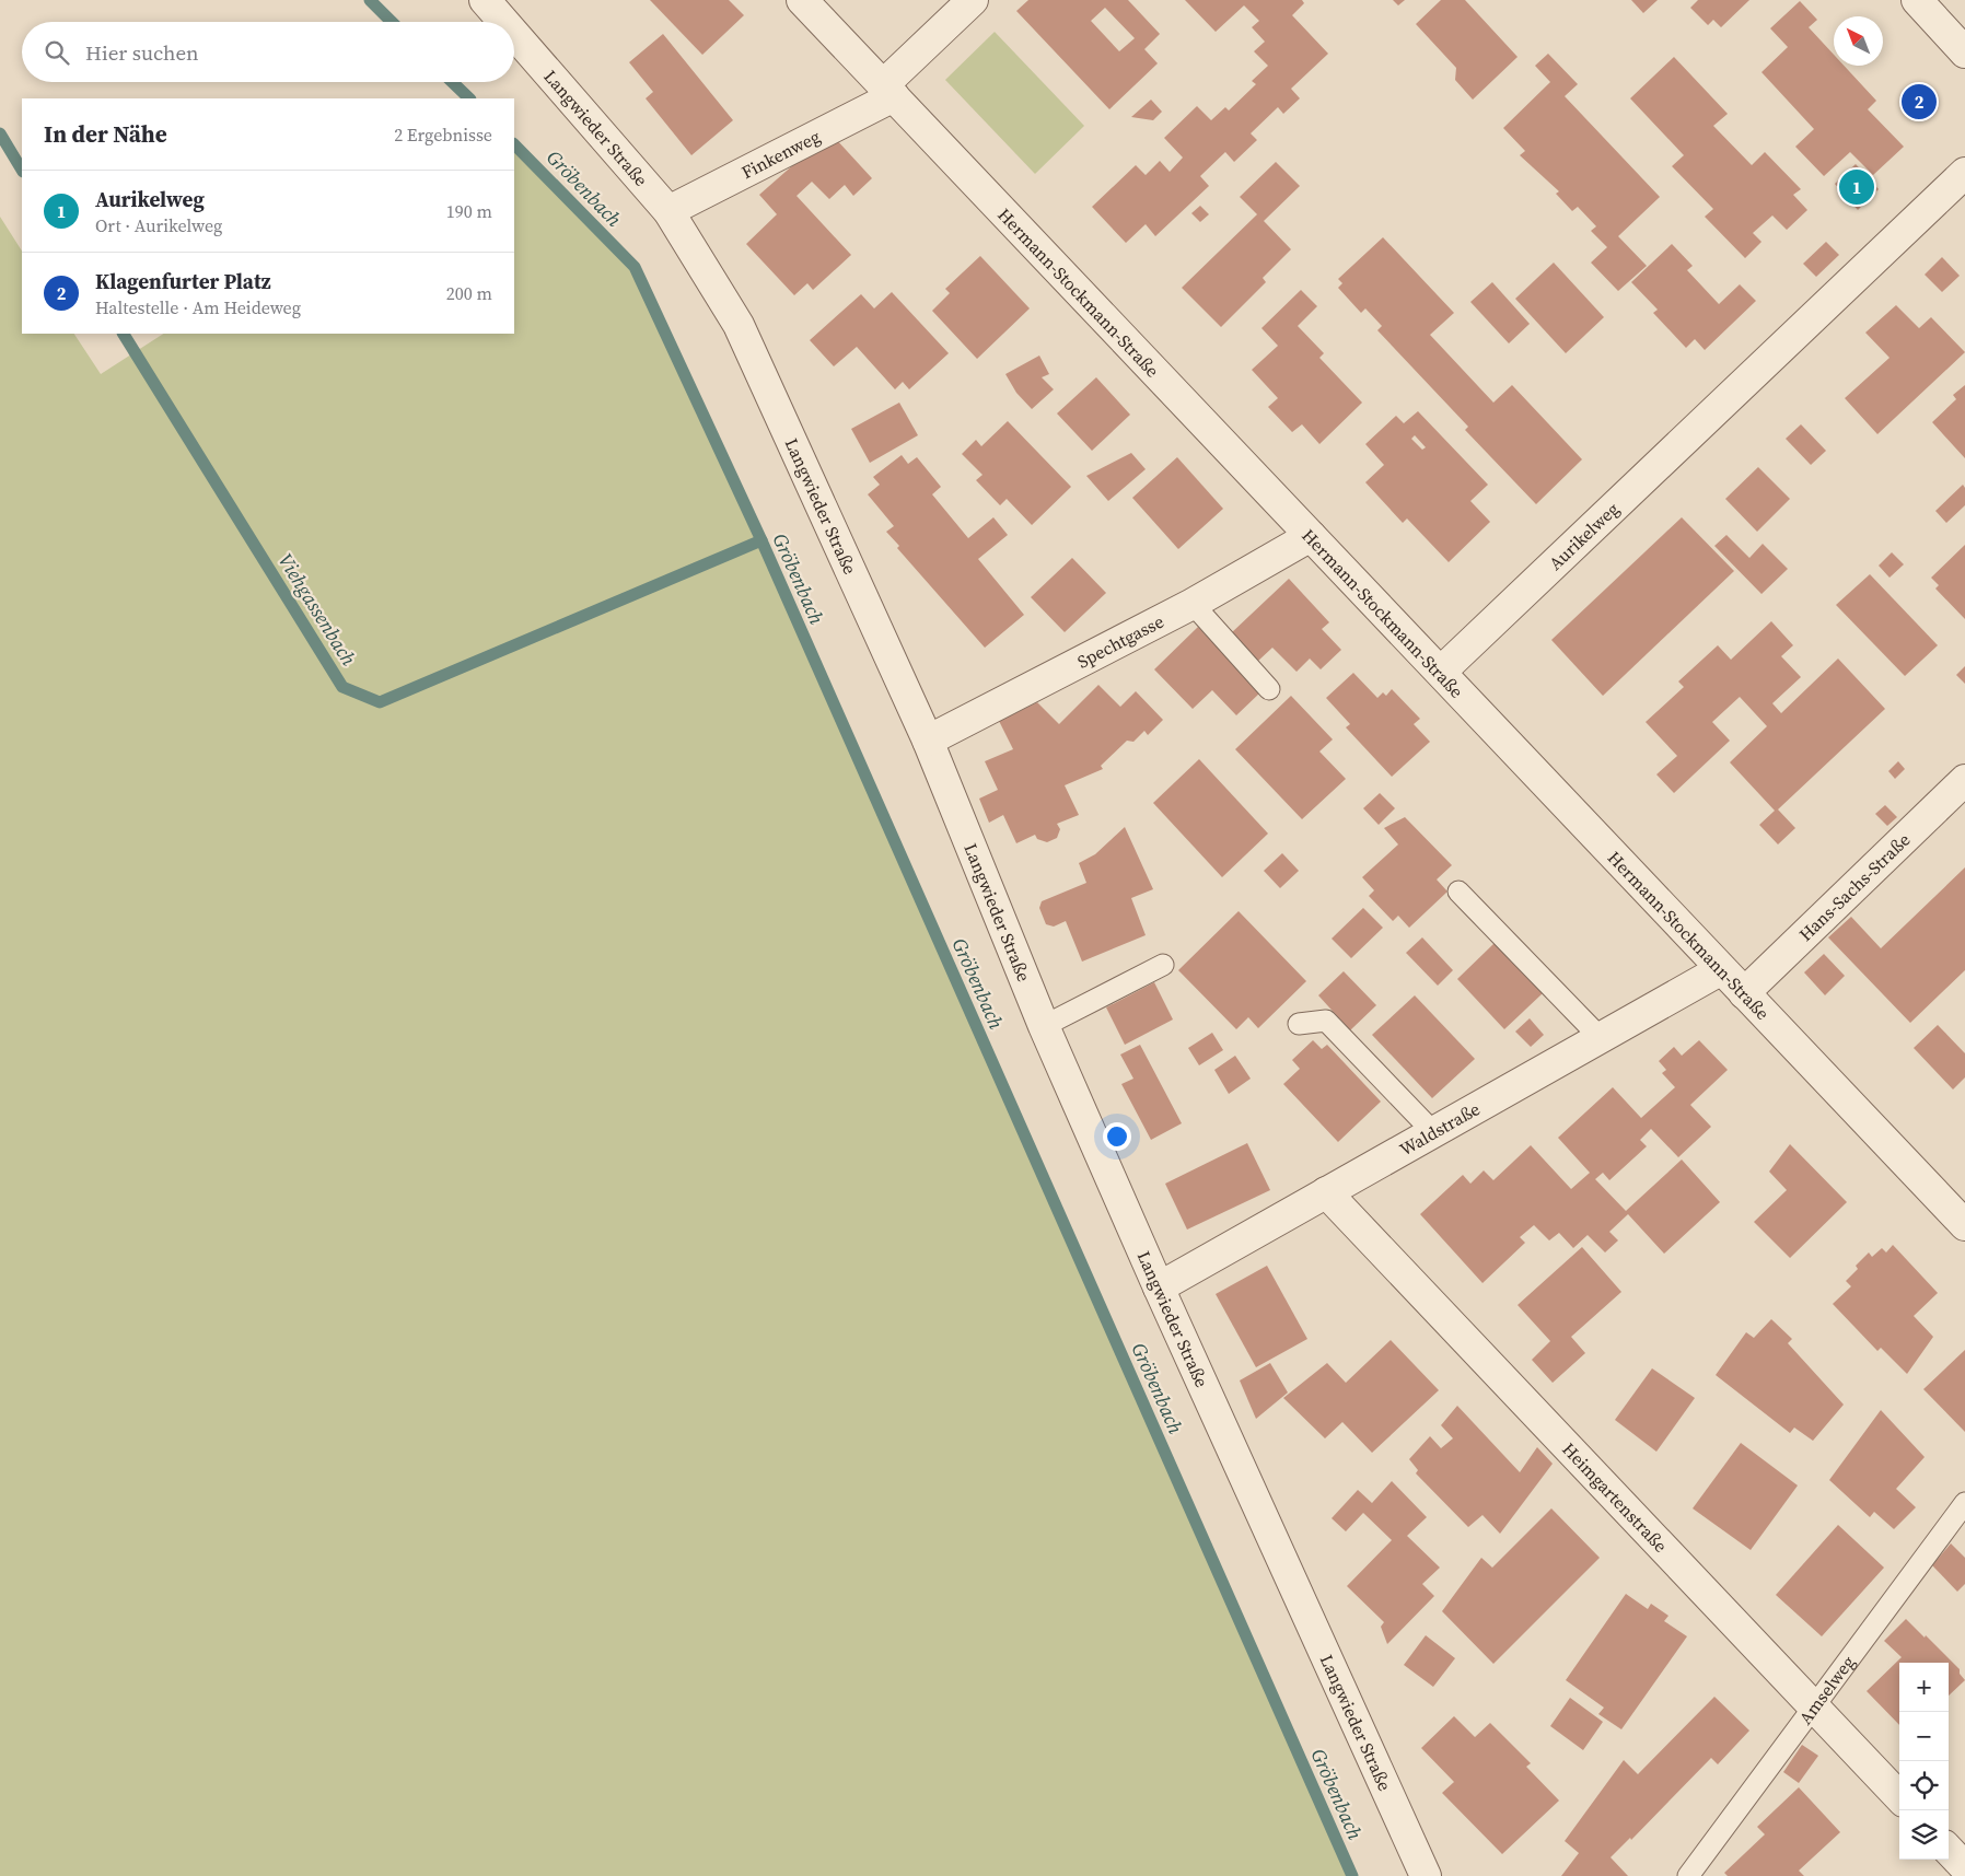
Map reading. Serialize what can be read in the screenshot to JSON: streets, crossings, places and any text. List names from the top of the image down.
{
  "streets": {
    "street": [
      "Langwieder Straße",
      "Finkenweg",
      "Hermann-Stockmann-Straße",
      "Aurikelweg",
      "Spechtgasse",
      "Hans-Sachs-Straße",
      "Waldstraße",
      "Heimgartenstraße"
    ],
    "lane": ["Amselweg"]
  },
  "crossings": [
    ["Langwieder Straße", "Finkenweg"],
    ["Langwieder Straße", "Spechtgasse"],
    ["Langwieder Straße", "Waldstraße"],
    ["Finkenweg", "Hermann-Stockmann-Straße"],
    ["Hermann-Stockmann-Straße", "Aurikelweg"],
    ["Hermann-Stockmann-Straße", "Spechtgasse"],
    ["Hermann-Stockmann-Straße", "Hans-Sachs-Straße"],
    ["Hermann-Stockmann-Straße", "Waldstraße"],
    ["Waldstraße", "Heimgartenstraße"],
    ["Heimgartenstraße", "Amselweg"]
  ],
  "water": ["Gröbenbach", "Viehgassenbach"],
  "north": "top left",
  "page": {
    "search": "Hier suchen",
    "pins": ["2", "1"],
    "heading": ["In der Nähe", "2 Ergebnisse"],
    "list": [
      {
        "mark": "1",
        "name": "Aurikelweg",
        "note": "Ort · Aurikelweg",
        "value": "190 m"
      },
      {
        "mark": "2",
        "name": "Klagenfurter Platz",
        "note": "Haltestelle · Am Heideweg",
        "value": "200 m"
      }
    ],
    "map_buttons": ["+", "−"]
  }
}
